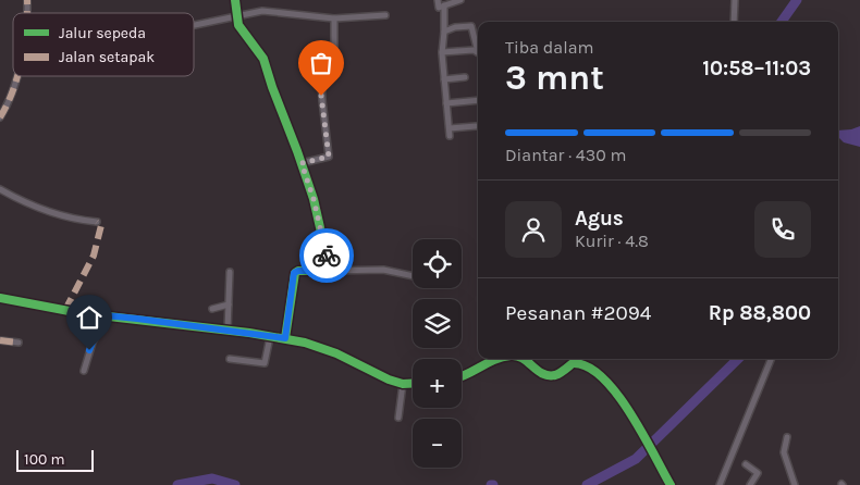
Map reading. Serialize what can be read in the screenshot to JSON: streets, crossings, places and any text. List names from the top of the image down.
{
  "legend": ["Jalur sepeda", "Jalan setapak"],
  "scale_bar": "100 m",
  "page": {
    "heading": ["3 mnt", "Tiba dalam", "10:58–11:03"],
    "panel": [
      "Agus",
      "Kurir · 4.8",
      "Pesanan #2094",
      "Rp 88,800"
    ],
    "bar": "Diantar · 430 m",
    "map_buttons": ["+", "−"],
    "scale": "100 m"
  }
}
